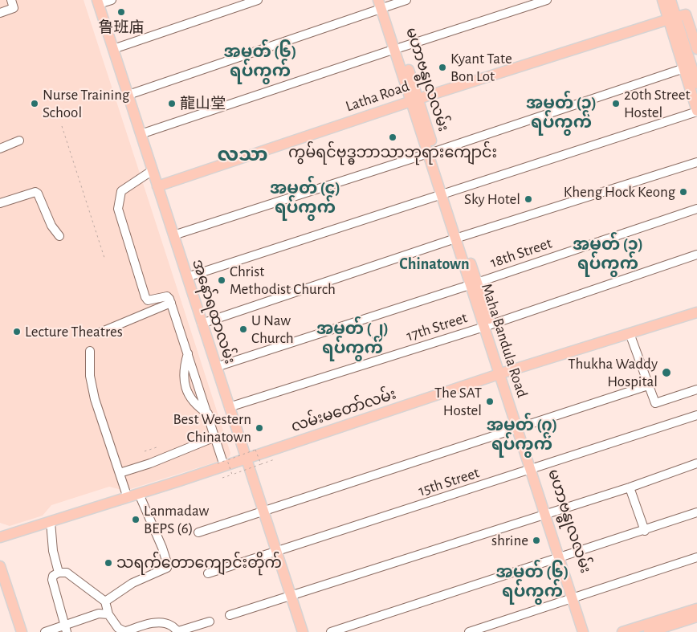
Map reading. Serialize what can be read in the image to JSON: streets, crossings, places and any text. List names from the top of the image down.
{
  "streets": {
    "main road": [
      "မဟာဗန္ဓုလလမ်း",
      "Latha Road",
      "အနော်ရထာလမ်း",
      "လမ်းမတော်လမ်း"
    ],
    "street": ["18th Street", "17th Street", "15th Street"]
  },
  "crossings": [
    ["မဟာဗန္ဓုလလမ်း", "Latha Road"],
    ["မဟာဗန္ဓုလလမ်း", "18th Street"],
    ["မဟာဗန္ဓုလလမ်း", "17th Street"],
    ["မဟာဗန္ဓုလလမ်း", "လမ်းမတော်လမ်း"],
    ["မဟာဗန္ဓုလလမ်း", "15th Street"],
    ["Latha Road", "အနော်ရထာလမ်း"],
    ["18th Street", "အနော်ရထာလမ်း"],
    ["အနော်ရထာလမ်း", "17th Street"],
    ["အနော်ရထာလမ်း", "လမ်းမတော်လမ်း"],
    ["အနော်ရထာလမ်း", "15th Street"]
  ],
  "districts": [
    "အမှတ် (၆) ရပ်ကွက်",
    "အမှတ် (၃) ရပ်ကွက်",
    "လသာ",
    "အမှတ် (၄) ရပ်ကွက်",
    "အမှတ် (၁) ရပ်ကွက်",
    "Chinatown",
    "အမှတ် (၂) ရပ်ကွက်",
    "အမှတ် (၇) ရပ်ကွက်",
    "အမှတ် (၆) ရပ်ကွက်"
  ],
  "places": [
    "鲁班庙",
    "Kyant Tate Bon Lot",
    "Nurse Training School",
    "龍山堂",
    "20th Street Hostel",
    "ကွမ်ရင်ဗုဒ္ဓဘာသာဘုရားကျောင်း",
    "Kheng Hock Keong",
    "Sky Hotel",
    "Christ Methodist Church",
    "U Naw Church",
    "Lecture Theatres",
    "Thukha Waddy Hospital",
    "The SAT Hostel",
    "Best Western Chinatown",
    "Lanmadaw BEPS (6)",
    "shrine",
    "သရက်တောကျောင်းတိုက်"
  ]
}
